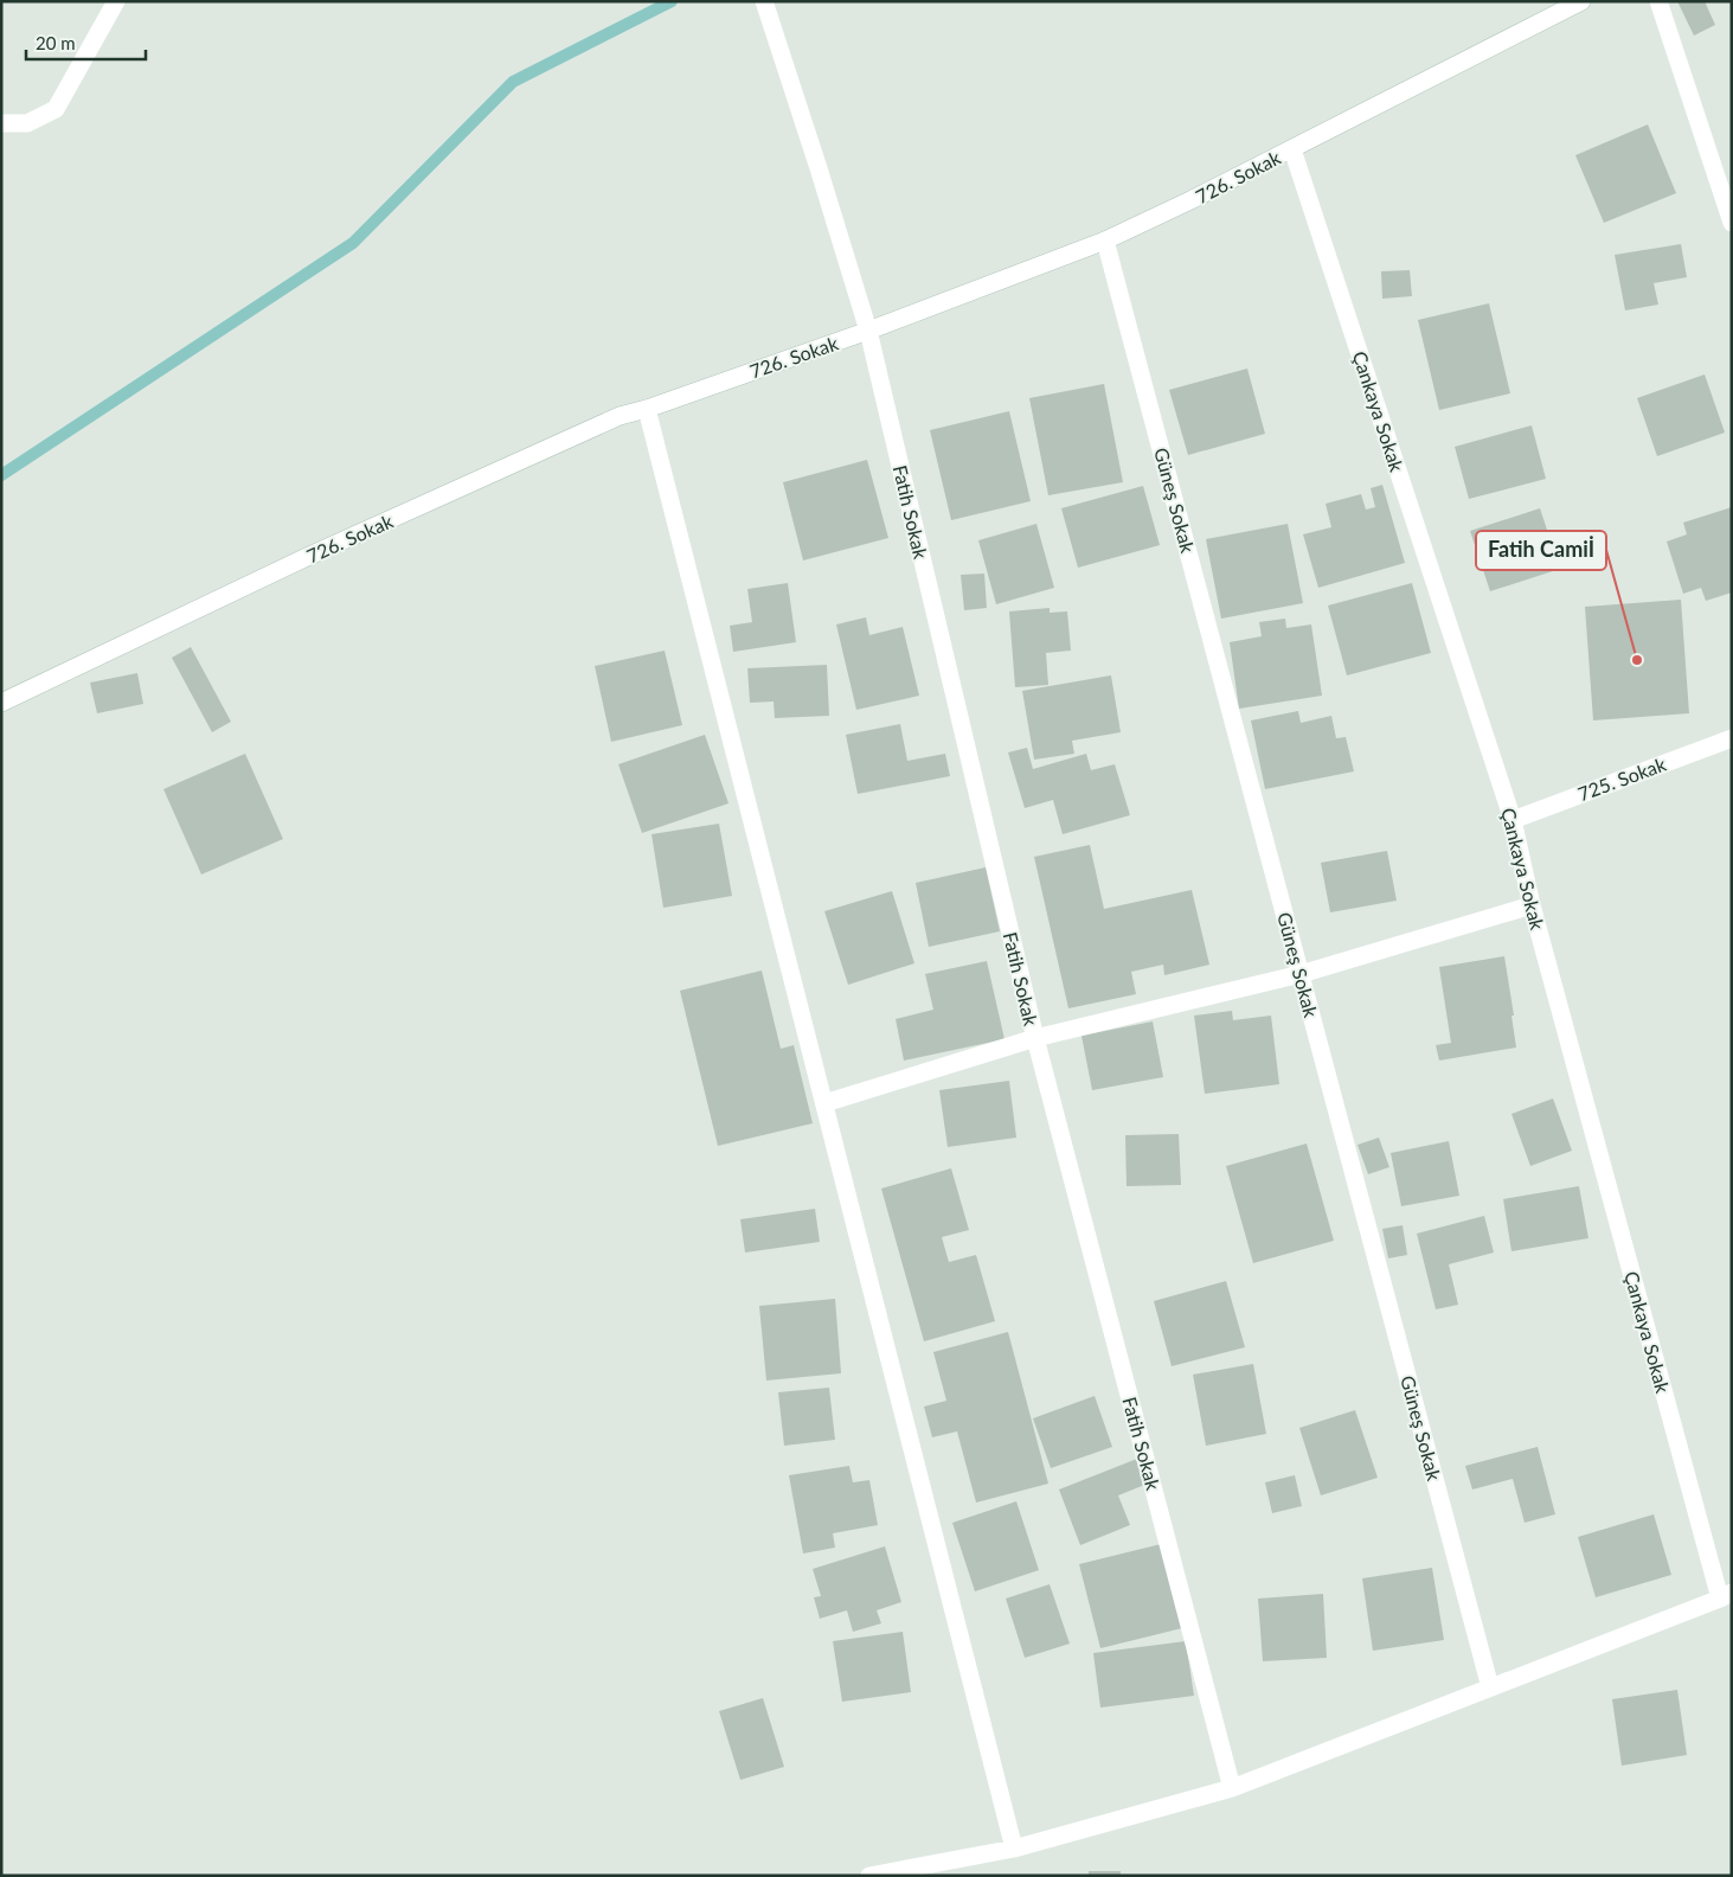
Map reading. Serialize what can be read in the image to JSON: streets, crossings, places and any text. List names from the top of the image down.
{
  "streets": {
    "street": [
      "726. Sokak",
      "Çankaya Sokak",
      "Güneş Sokak",
      "Fatih Sokak",
      "725. Sokak"
    ]
  },
  "crossings": [
    ["726. Sokak", "Çankaya Sokak"],
    ["726. Sokak", "Güneş Sokak"],
    ["726. Sokak", "Fatih Sokak"],
    ["Çankaya Sokak", "725. Sokak"]
  ],
  "places": ["Fatih Camiİ"],
  "scale_bar": "20 m"
}
